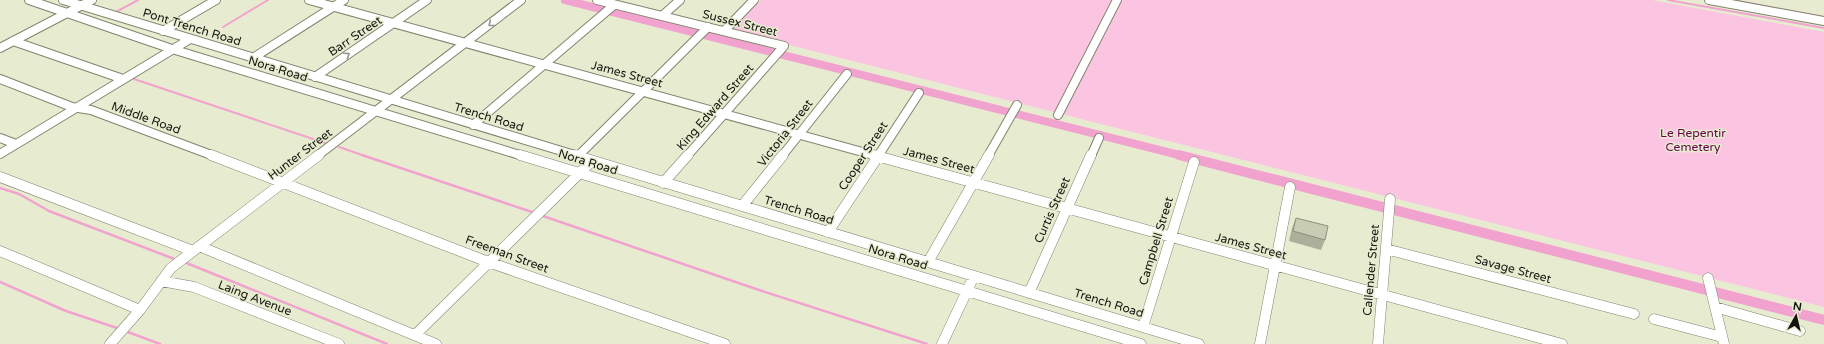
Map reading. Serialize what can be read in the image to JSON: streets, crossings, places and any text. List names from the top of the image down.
{
  "streets": {
    "street": [
      "Sussex Street",
      "Pont Trench Road",
      "Barr Street",
      "Nora Road",
      "James Street",
      "King Edward Street",
      "Trench Road",
      "Middle Road",
      "Victoria Street",
      "Hunter Street",
      "Cooper Street",
      "Curtis Street",
      "Campbell Street",
      "Freeman Street",
      "Savage Street",
      "Callender Street",
      "Laing Avenue"
    ]
  },
  "crossings": [
    ["Sussex Street", "King Edward Street"],
    ["Pont Trench Road", "Barr Street"],
    ["Pont Trench Road", "Trench Road"],
    ["Pont Trench Road", "Hunter Street"],
    ["Barr Street", "James Street"],
    ["Nora Road", "Hunter Street"],
    ["James Street", "King Edward Street"],
    ["James Street", "Victoria Street"],
    ["James Street", "Hunter Street"],
    ["James Street", "Cooper Street"],
    ["James Street", "Curtis Street"],
    ["James Street", "Campbell Street"],
    ["James Street", "Callender Street"],
    ["King Edward Street", "Trench Road"],
    ["Trench Road", "Victoria Street"],
    ["Trench Road", "Hunter Street"],
    ["Trench Road", "Cooper Street"],
    ["Trench Road", "Curtis Street"],
    ["Trench Road", "Campbell Street"],
    ["Middle Road", "Hunter Street"],
    ["Middle Road", "Freeman Street"],
    ["Hunter Street", "Freeman Street"],
    ["Hunter Street", "Laing Avenue"],
    ["Savage Street", "Callender Street"]
  ],
  "parks": ["Le Repentir Cemetery"],
  "north": "top"
}
